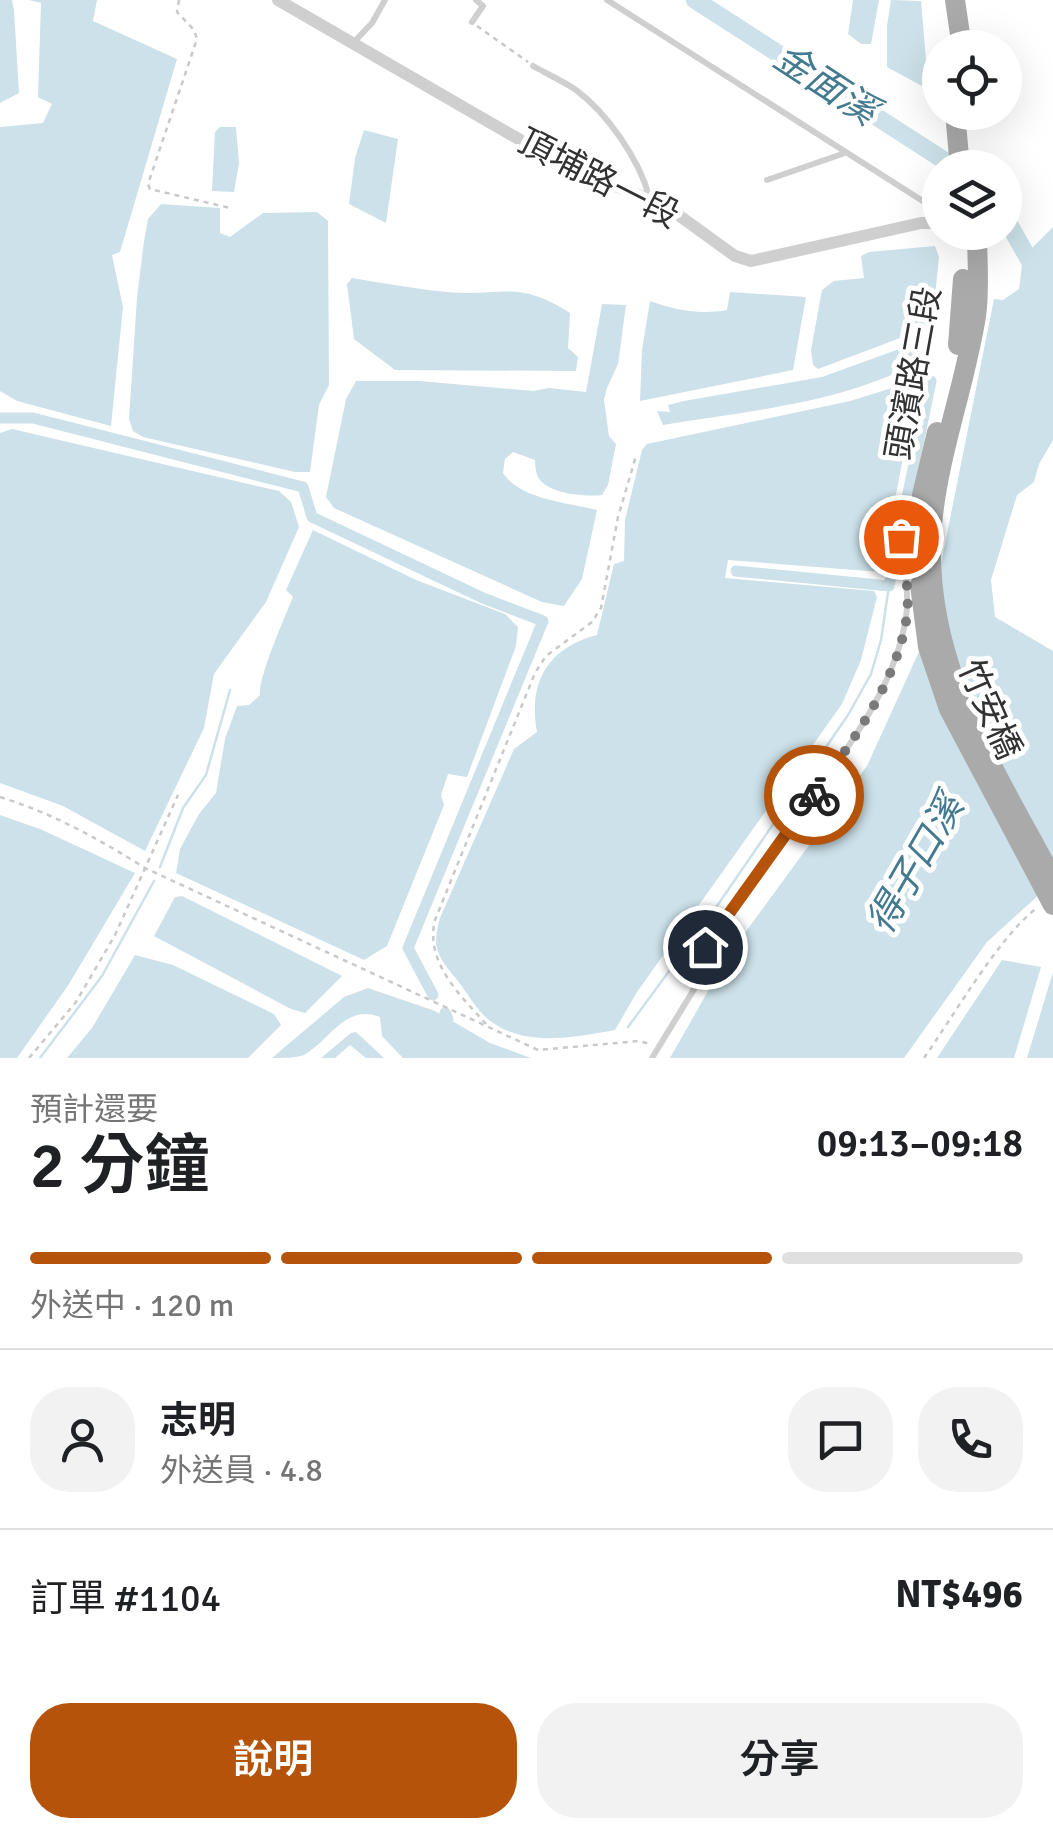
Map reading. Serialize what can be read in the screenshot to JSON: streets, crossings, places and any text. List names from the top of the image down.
{
  "streets": {
    "main road": ["頭濱路三段", "竹安橋"],
    "street": ["頂埔路一段"]
  },
  "crossings": [
    ["頭濱路三段", "竹安橋"]
  ],
  "water": ["金面溪", "得子口溪"],
  "page": {
    "heading": ["2 分鐘", "預計還要", "09:13–09:18"],
    "panel": [
      "志明",
      "外送員 · 4.8",
      "訂單 #1104",
      "NT$496"
    ],
    "bar": "外送中 · 120 m",
    "buttons": ["說明", "分享"]
  }
}
